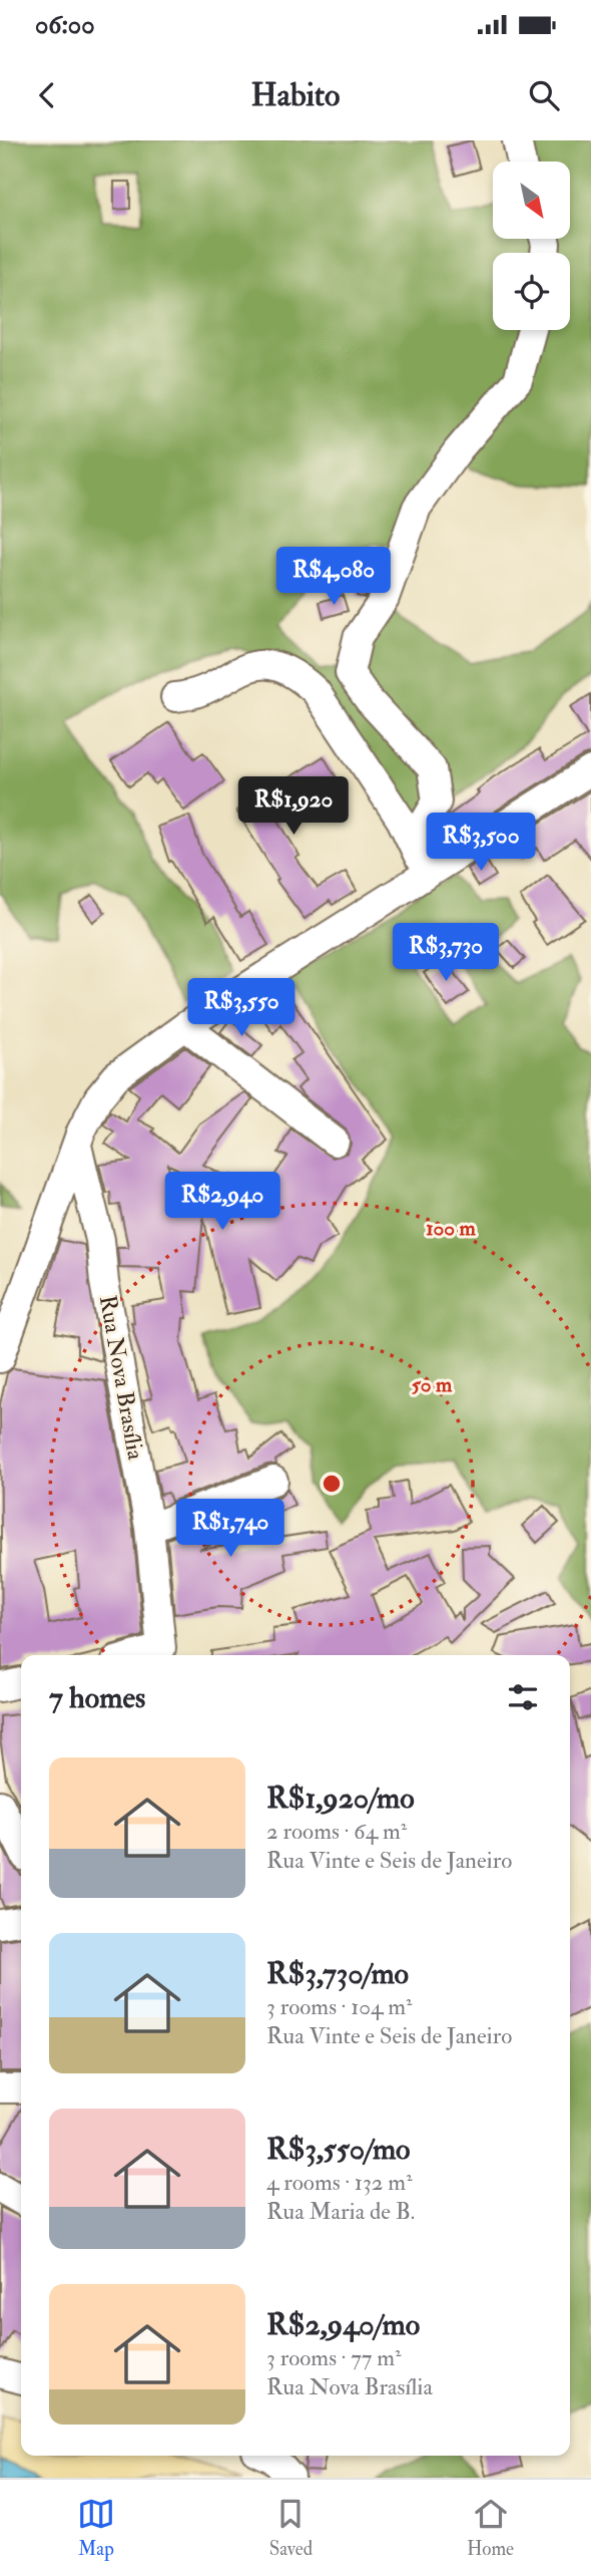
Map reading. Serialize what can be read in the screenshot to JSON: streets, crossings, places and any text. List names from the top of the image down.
{
  "streets": {
    "street": ["Rua Nova Brasília"]
  },
  "north": "bottom right",
  "page": {
    "status": "06:00",
    "header": "Habito",
    "price": [
      "R$4,080",
      "R$1,920",
      "R$3,500",
      "R$3,730",
      "R$3,550",
      "R$2,940",
      "R$1,740"
    ],
    "heading": "7 homes",
    "list": [
      {
        "name": "R$1,920/mo",
        "note": "2 rooms · 64 m² · Rua Vinte e Seis de Janeiro"
      },
      {
        "name": "R$3,730/mo",
        "note": "3 rooms · 104 m² · Rua Vinte e Seis de Janeiro"
      },
      {
        "name": "R$3,550/mo",
        "note": "4 rooms · 132 m² · Rua Maria de B."
      },
      {
        "name": "R$2,940/mo",
        "note": "3 rooms · 77 m² · Rua Nova Brasília"
      }
    ],
    "tabs": ["Map", "Saved", "Home"]
  },
  "rings": ["100 m", "50 m"]
}
